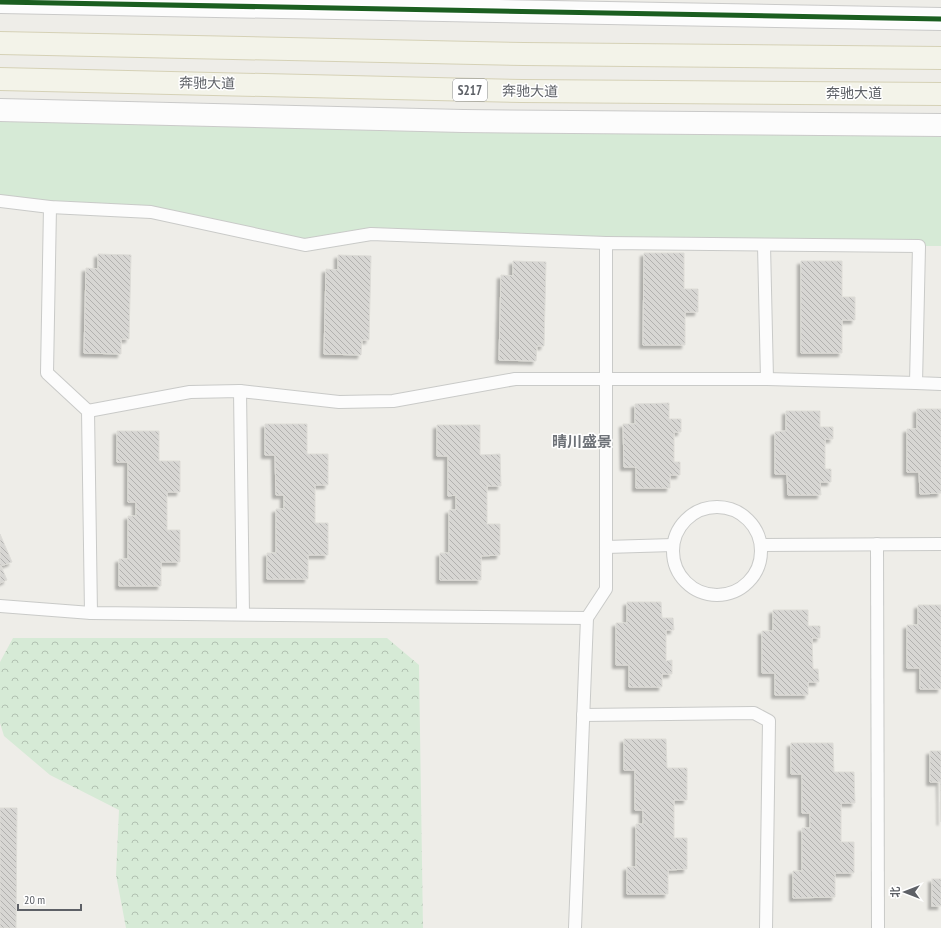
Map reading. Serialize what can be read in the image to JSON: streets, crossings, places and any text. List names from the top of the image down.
{
  "streets": {
    "main road": ["奔驰大道", "S217"]
  },
  "districts": ["晴川盛景"],
  "scale_bar": "20 m",
  "north": "left"
}
